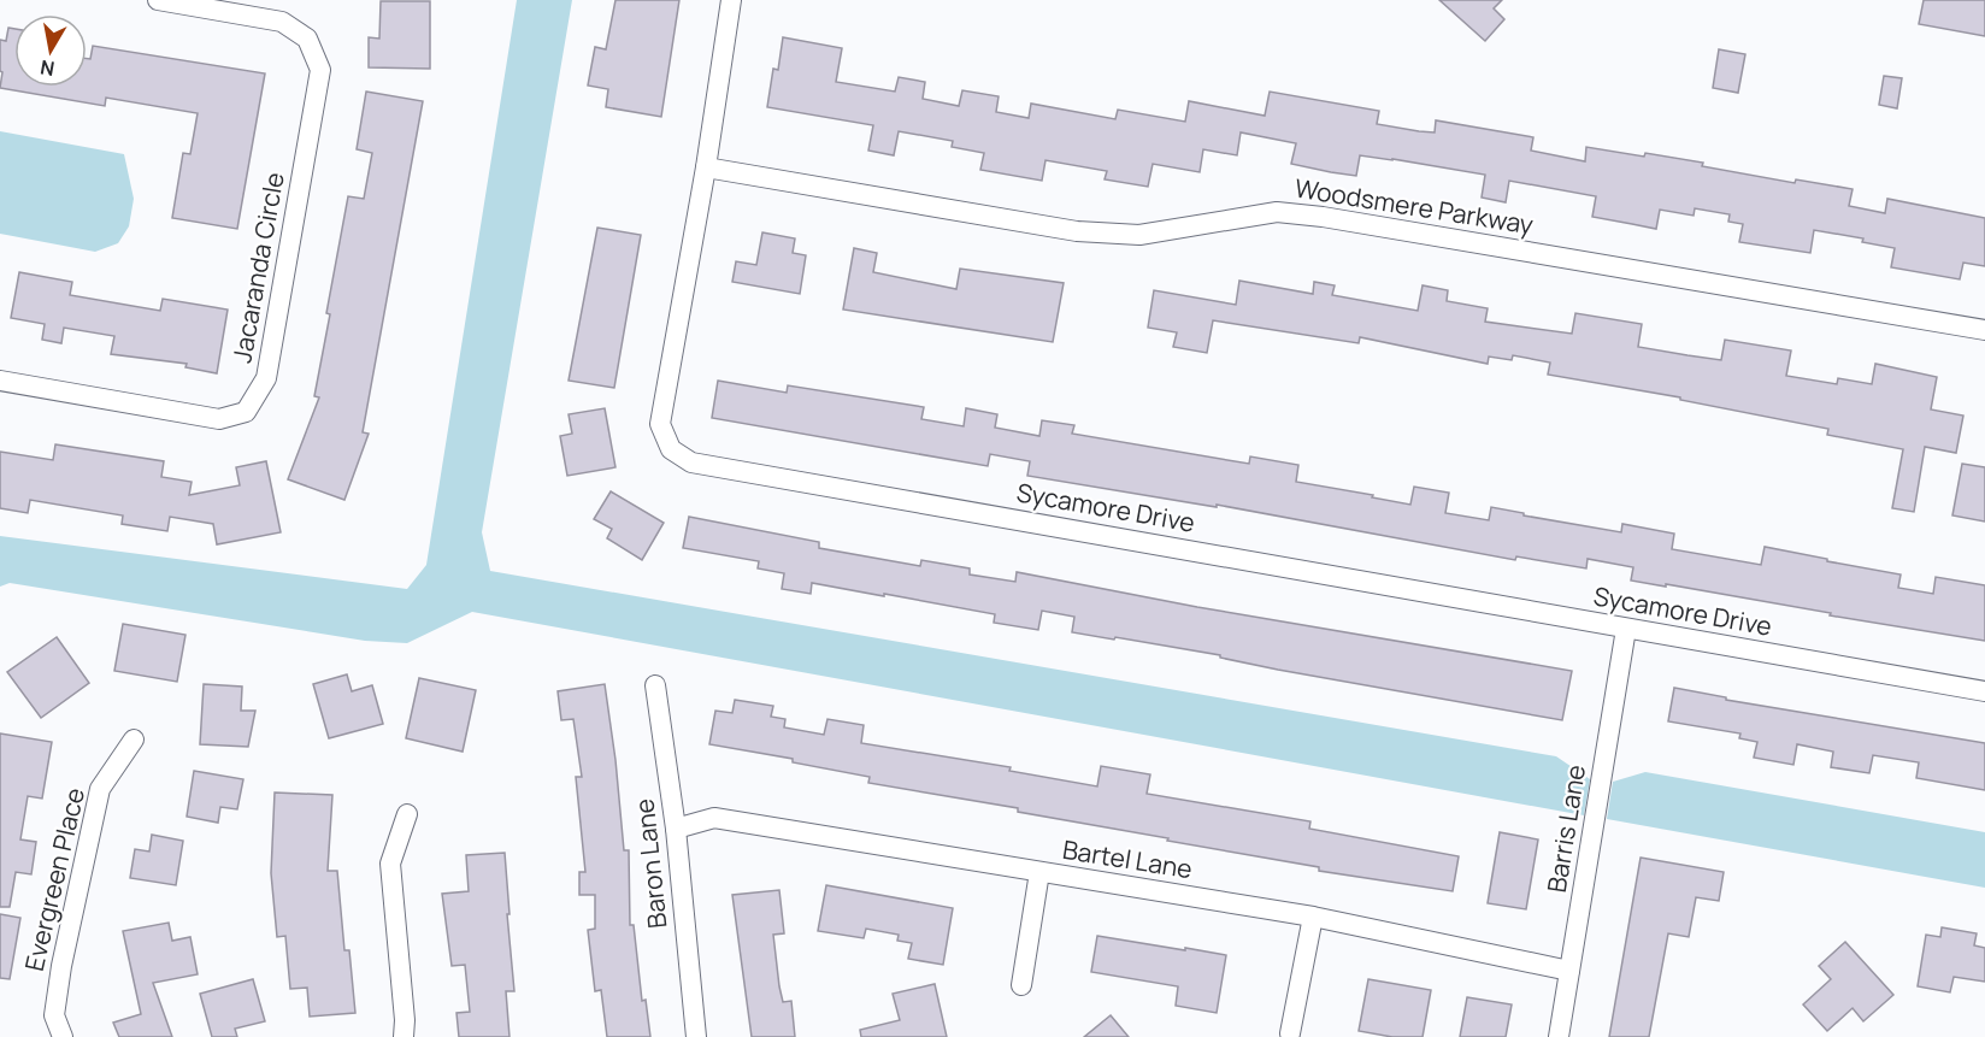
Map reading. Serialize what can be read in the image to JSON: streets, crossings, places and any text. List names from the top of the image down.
{
  "streets": {
    "street": [
      "Woodsmere Parkway",
      "Jacaranda Circle",
      "Sycamore Drive",
      "Barris Lane",
      "Bartel Lane",
      "Baron Lane",
      "Evergreen Place"
    ]
  },
  "crossings": [
    ["Woodsmere Parkway", "Sycamore Drive"],
    ["Sycamore Drive", "Barris Lane"],
    ["Barris Lane", "Bartel Lane"],
    ["Bartel Lane", "Baron Lane"]
  ],
  "north": "bottom"
}
